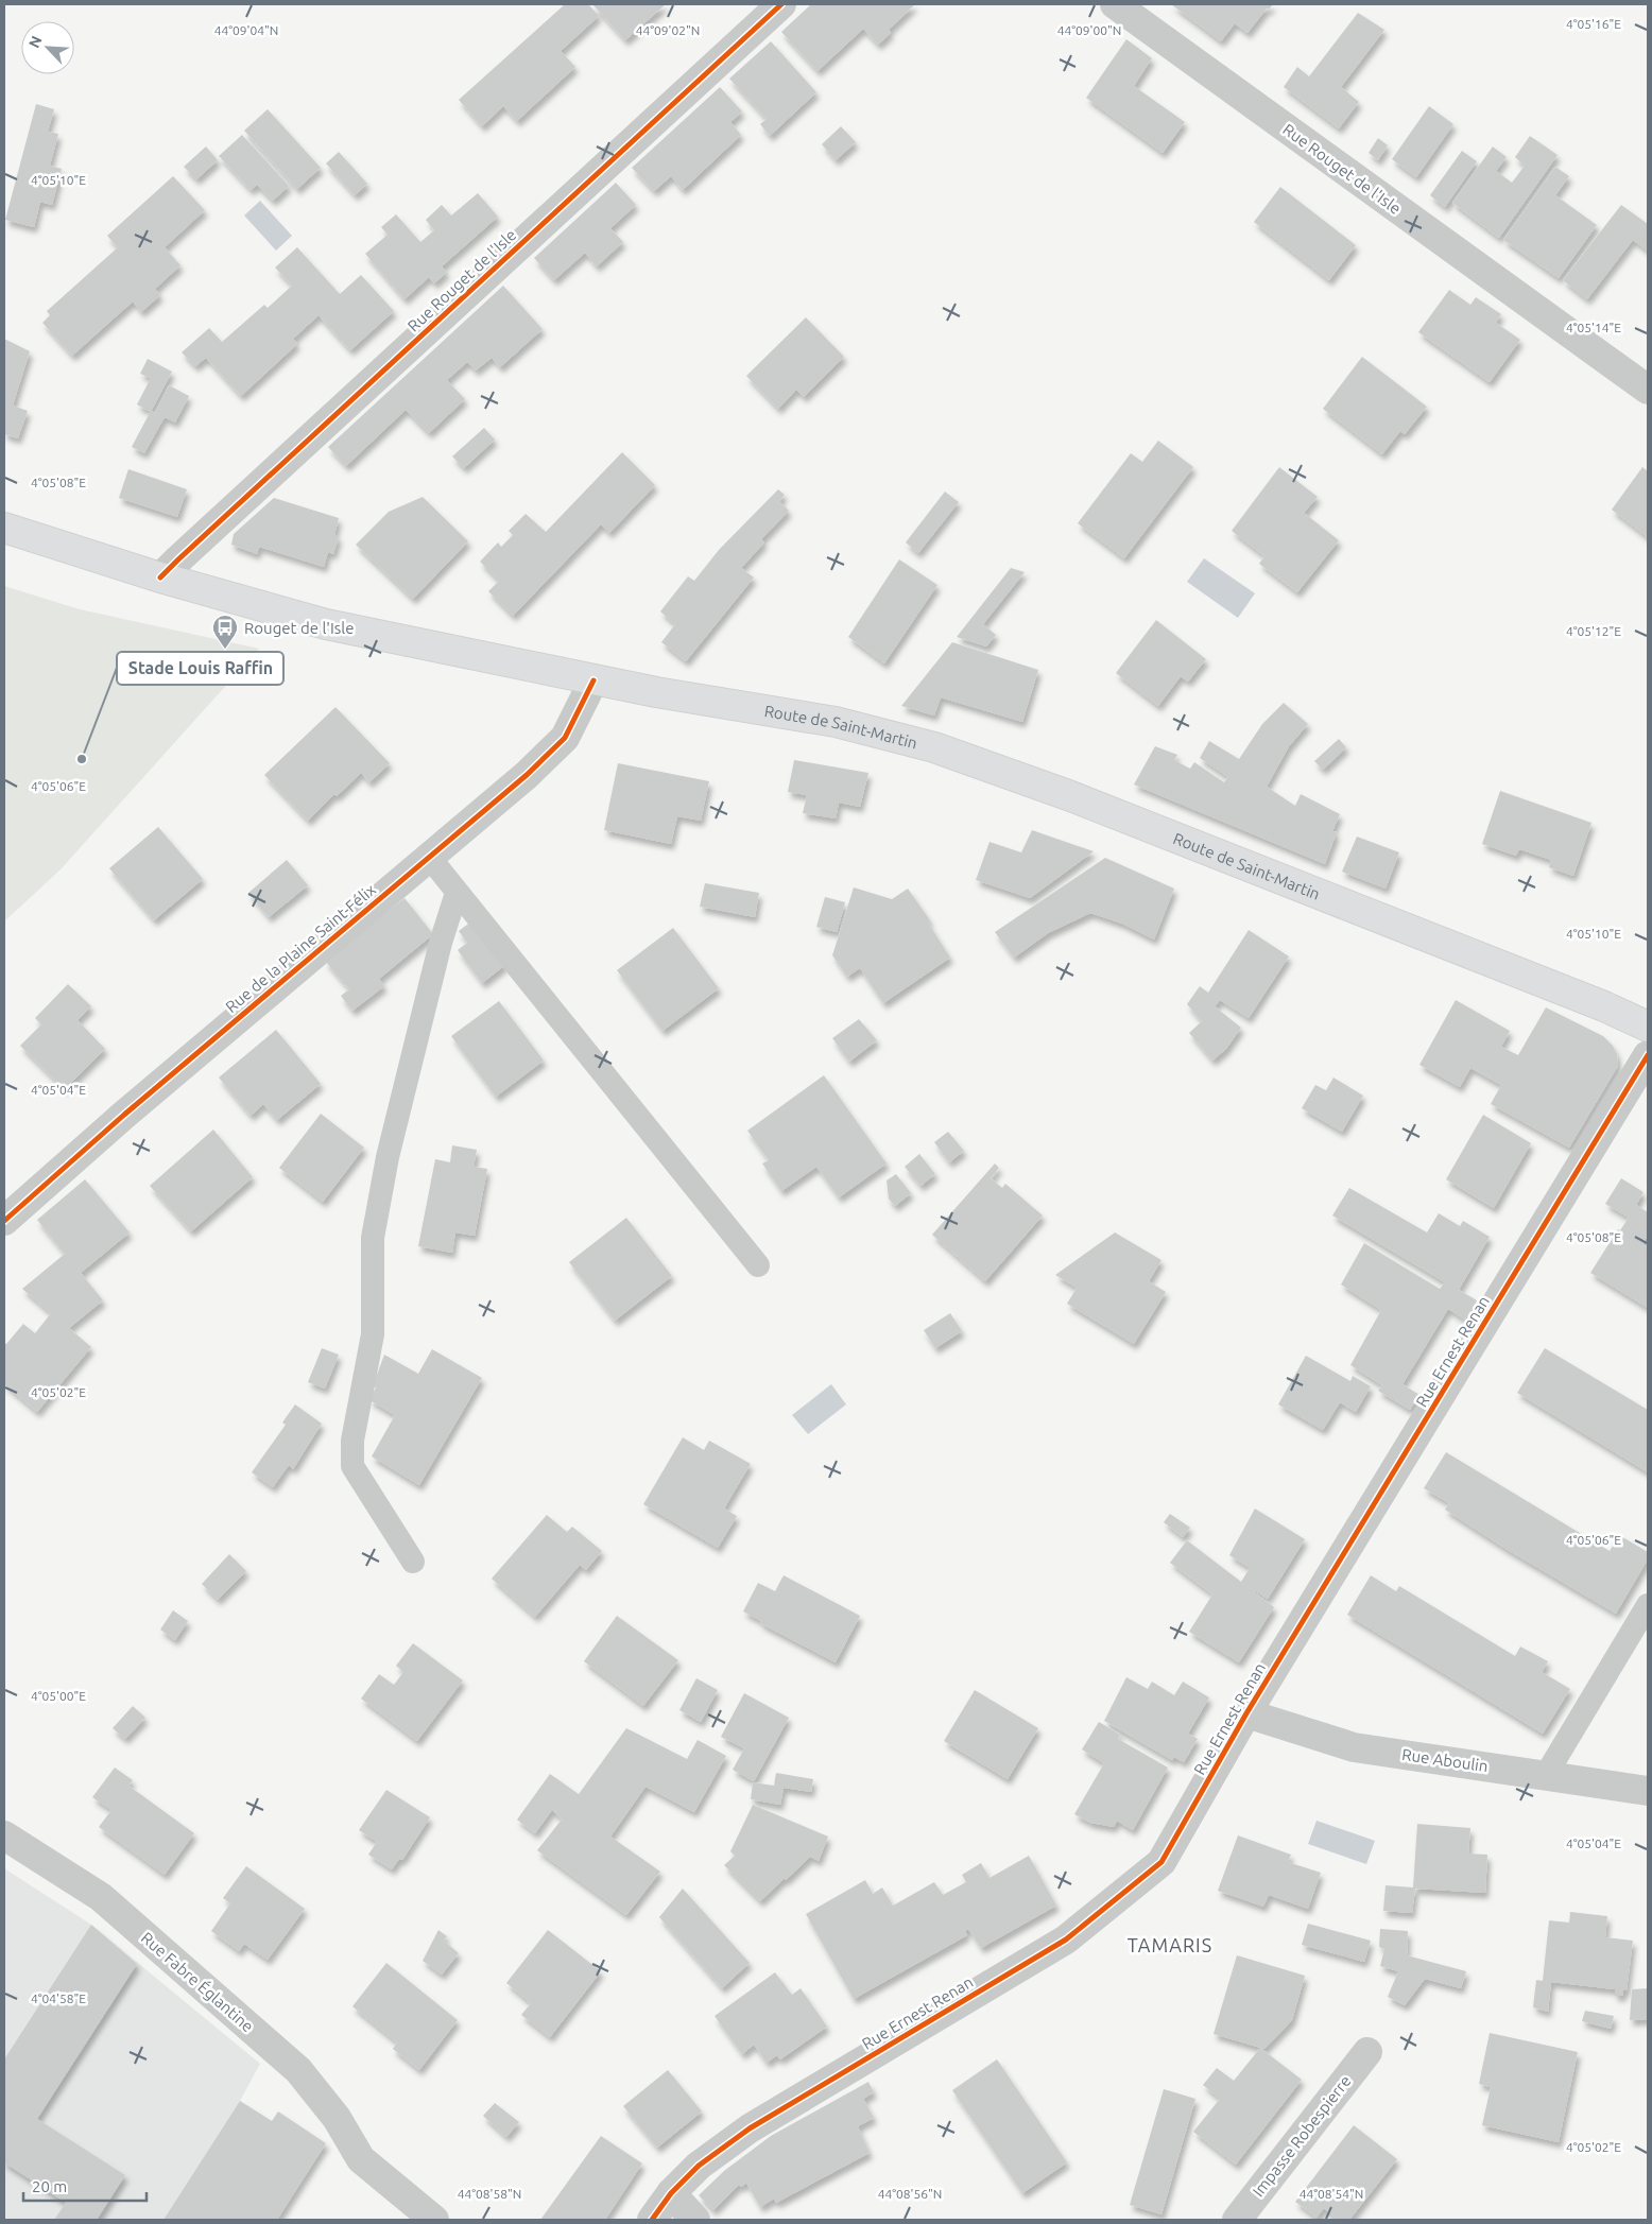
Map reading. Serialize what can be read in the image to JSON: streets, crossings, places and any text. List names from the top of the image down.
{
  "streets": {
    "main road": ["Route de Saint-Martin"],
    "street": [
      "Rue Rouget de l'Isle",
      "Rue de la Plaine Saint-Félix",
      "Rue Ernest Renan",
      "Rue Aboulin",
      "Rue Fabre Églantine",
      "Impasse Robespierre"
    ]
  },
  "crossings": [
    ["Rue Rouget de l'Isle", "Route de Saint-Martin"],
    ["Route de Saint-Martin", "Rue de la Plaine Saint-Félix"],
    ["Rue Ernest Renan", "Rue Aboulin"]
  ],
  "districts": ["TAMARIS"],
  "places": {
    "bus stop": ["Rouget de l'Isle"],
    "other": ["Stade Louis Raffin"]
  },
  "scale_bar": "20 m",
  "north": "top left",
  "coordinates": [
    "4°05'16\"E",
    "44°09'04\"N",
    "44°09'02\"N",
    "44°09'00\"N",
    "4°05'10\"E",
    "4°05'14\"E",
    "4°05'08\"E",
    "4°05'12\"E",
    "4°05'06\"E",
    "4°05'04\"E",
    "4°05'02\"E",
    "4°05'00\"E",
    "4°04'58\"E",
    "44°08'58\"N",
    "44°08'56\"N",
    "44°08'54\"N"
  ]
}
